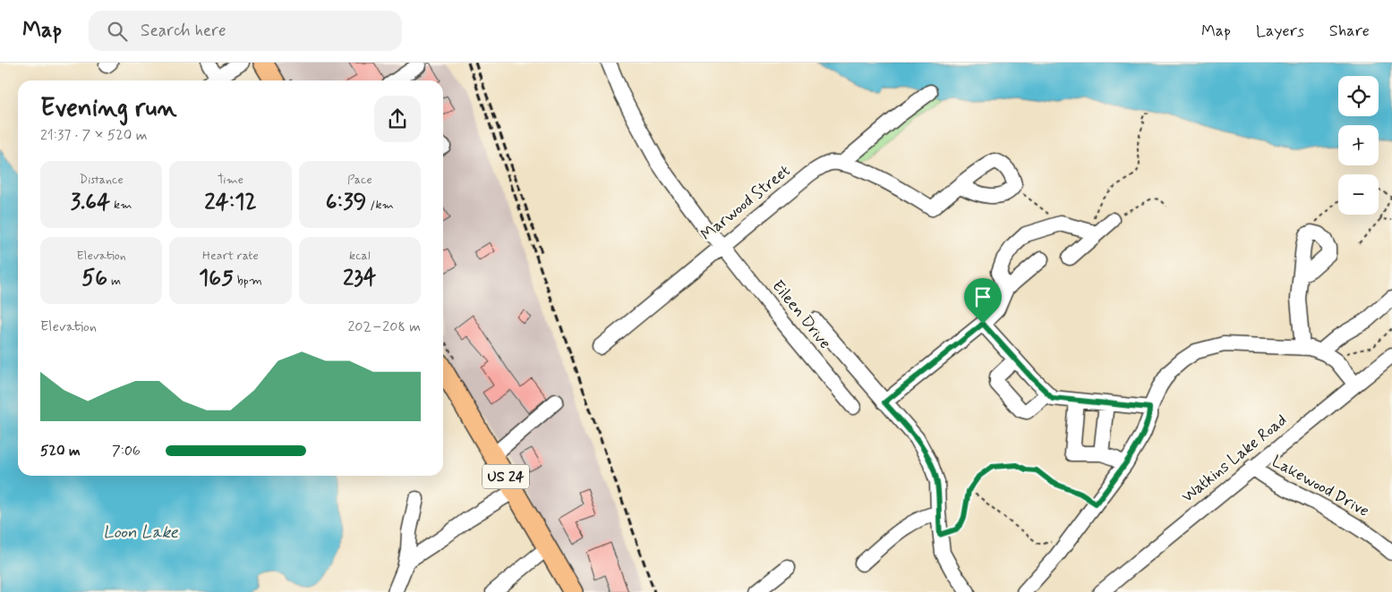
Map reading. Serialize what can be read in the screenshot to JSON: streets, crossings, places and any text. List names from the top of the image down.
{
  "streets": {
    "main road": ["US 24"],
    "street": [
      "Marwood Street",
      "Eileen Drive",
      "Watkins Lake Road",
      "Lakewood Drive"
    ]
  },
  "crossings": [
    ["Marwood Street", "Eileen Drive"],
    ["Watkins Lake Road", "Lakewood Drive"]
  ],
  "water": ["Loon Lake"],
  "page": {
    "header": "Map",
    "search": "Search here",
    "nav": ["Map", "Layers", "Share"],
    "map_buttons": ["+", "−"],
    "heading": ["Evening run", "21:37 · 7 × 520 m"],
    "stats": [
      ["Distance", "3.64 km"],
      ["Time", "24:12"],
      ["Pace", "6:39 /km"],
      ["Elevation", "56 m"],
      ["Heart rate", "165 bpm"],
      ["kcal", "234"]
    ],
    "chart": ["Elevation", "202–208 m"],
    "list": [
      {
        "name": "520 m",
        "note": "7:06"
      }
    ]
  }
}
